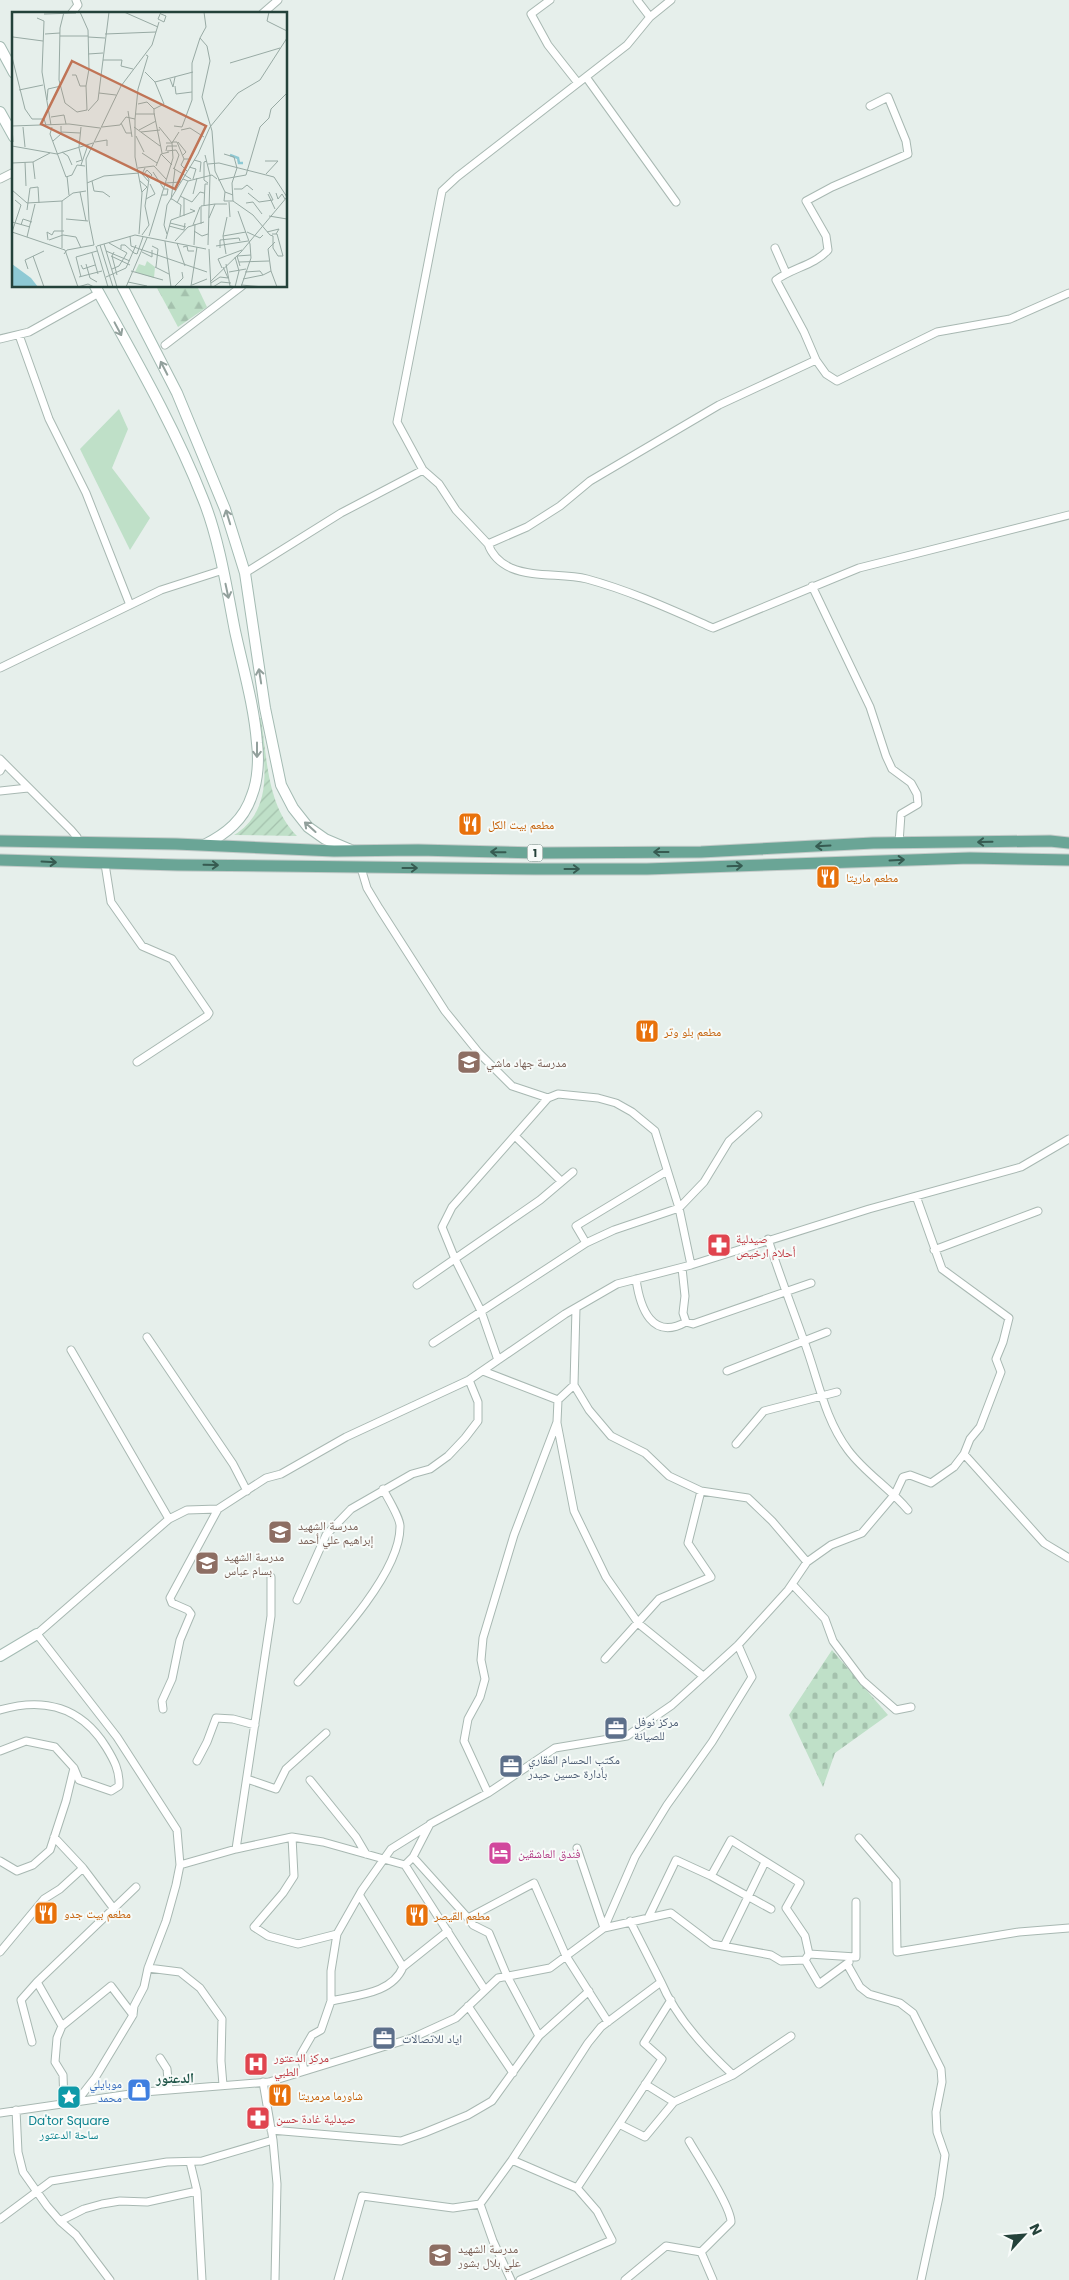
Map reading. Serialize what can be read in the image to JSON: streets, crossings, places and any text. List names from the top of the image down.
{
  "streets": {
    "main road": ["1"]
  },
  "districts": ["الدعتور"],
  "places": {
    "restaurant": [
      "مطعم بيت الكل",
      "مطعم ماريتا",
      "مطعم بلو وتر",
      "مطعم بيت جدو",
      "مطعم القيصر",
      "شاورما مرمريتا"
    ],
    "school or university": [
      "مدرسة جهاد ماشي",
      "مدرسة الشهيد إبراهيم علي أحمد",
      "مدرسة الشهيد بسام عباس",
      "مدرسة الشهيد علي بلال بشور"
    ],
    "pharmacy": ["صيدلية أحلام ارخيص", "صيدلية غادة حسن"],
    "office": ["مركز نوفل للصيانة", "مكتب الحسام العقاري بأدارة حسين حيدر", "اياد للاتصالات"],
    "hotel": ["فندق العاشقين"],
    "hospital": ["مركز الدعتور الطبي"],
    "shop": ["موبايلي محمد"],
    "place": ["Da'tor Square ساحة الدعتور"]
  },
  "north": "top right"
}
